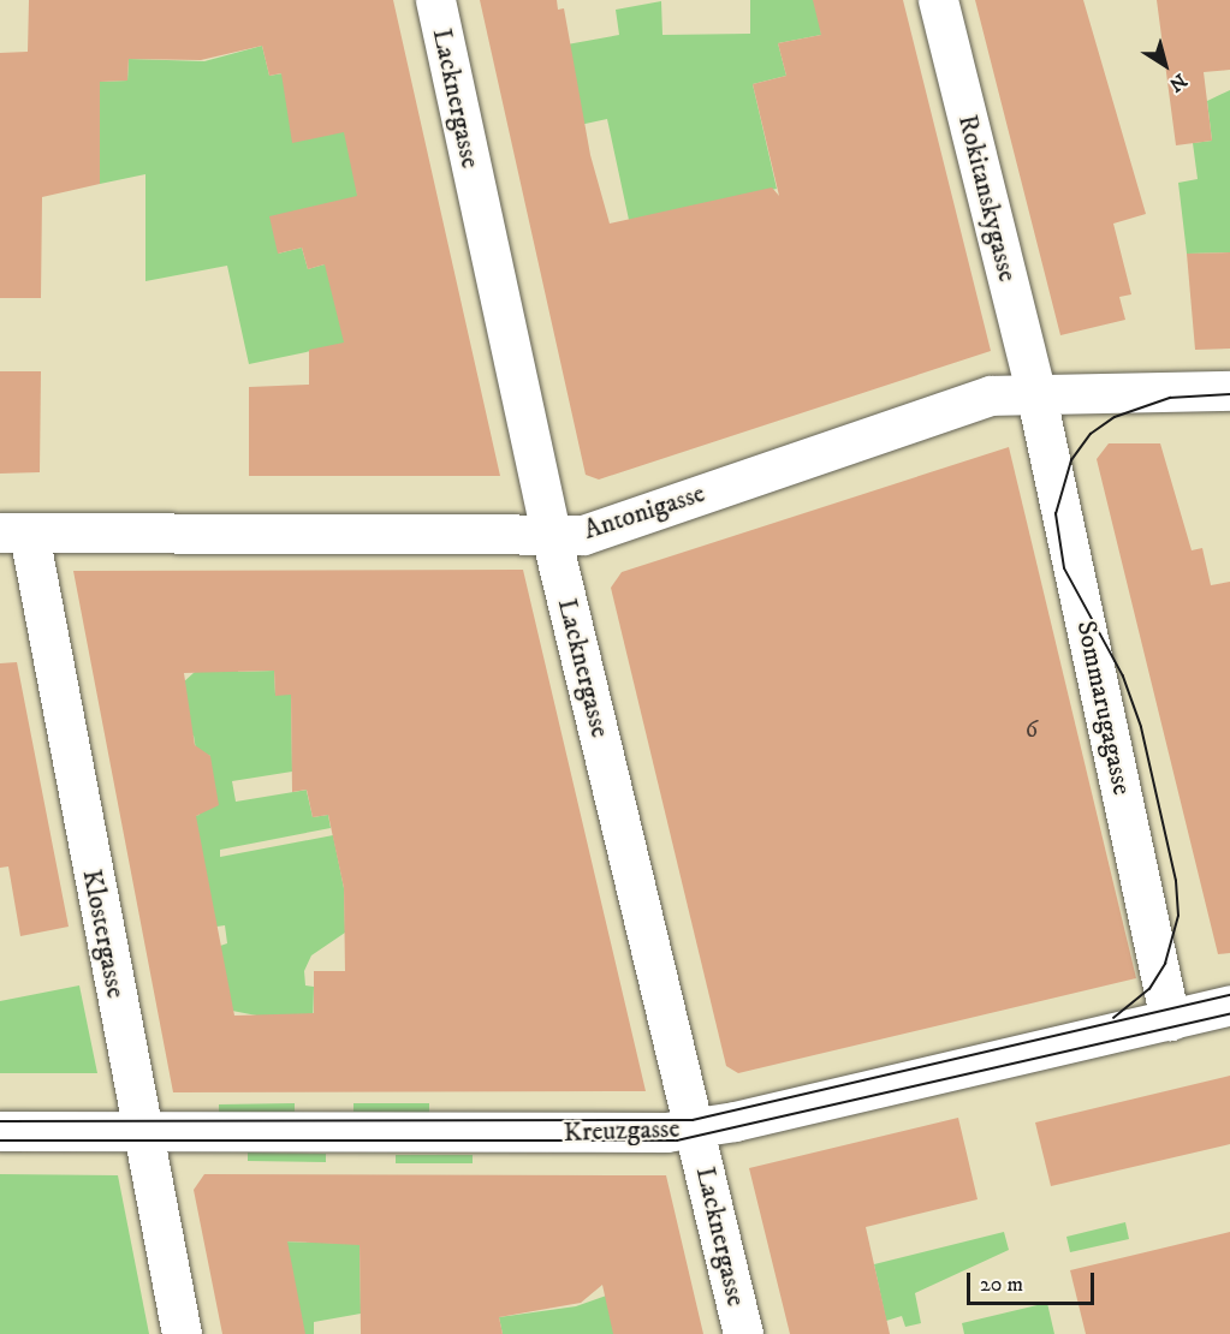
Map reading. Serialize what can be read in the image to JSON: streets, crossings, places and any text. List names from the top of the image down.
{
  "streets": {
    "street": [
      "Lacknergasse",
      "Rokitanskygasse",
      "Antonigasse",
      "Sommarugagasse",
      "Klostergasse",
      "Kreuzgasse"
    ]
  },
  "crossings": [
    ["Lacknergasse", "Antonigasse"],
    ["Lacknergasse", "Kreuzgasse"],
    ["Rokitanskygasse", "Antonigasse"],
    ["Rokitanskygasse", "Sommarugagasse"],
    ["Antonigasse", "Sommarugagasse"],
    ["Antonigasse", "Klostergasse"],
    ["Sommarugagasse", "Kreuzgasse"],
    ["Klostergasse", "Kreuzgasse"]
  ],
  "house_numbers": ["6"],
  "scale_bar": "20 m",
  "north": "bottom right"
}
